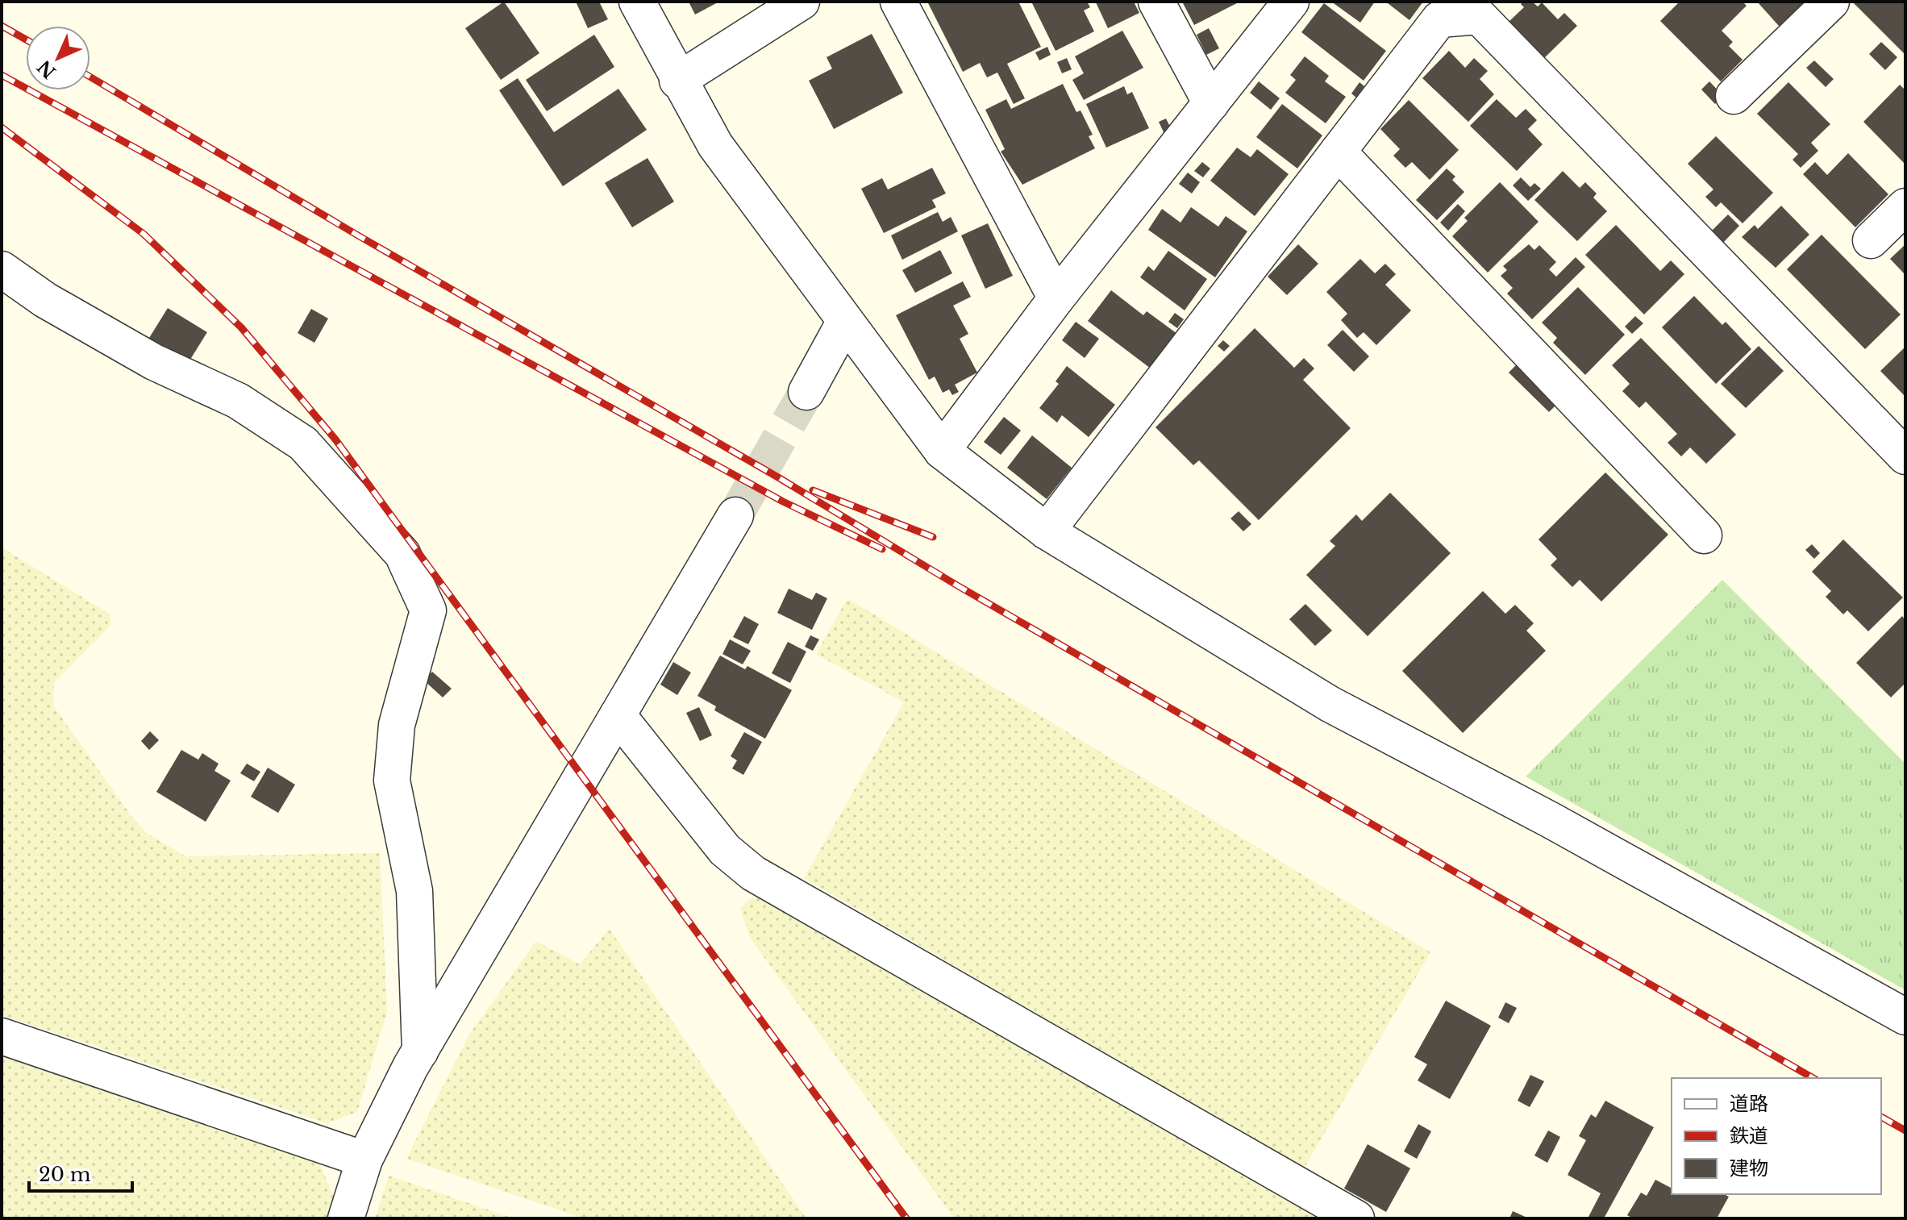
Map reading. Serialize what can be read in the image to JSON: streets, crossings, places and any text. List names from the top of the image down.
{
  "legend": ["道路", "鉄道", "建物"],
  "scale_bar": "20 m",
  "north": "bottom left"
}
